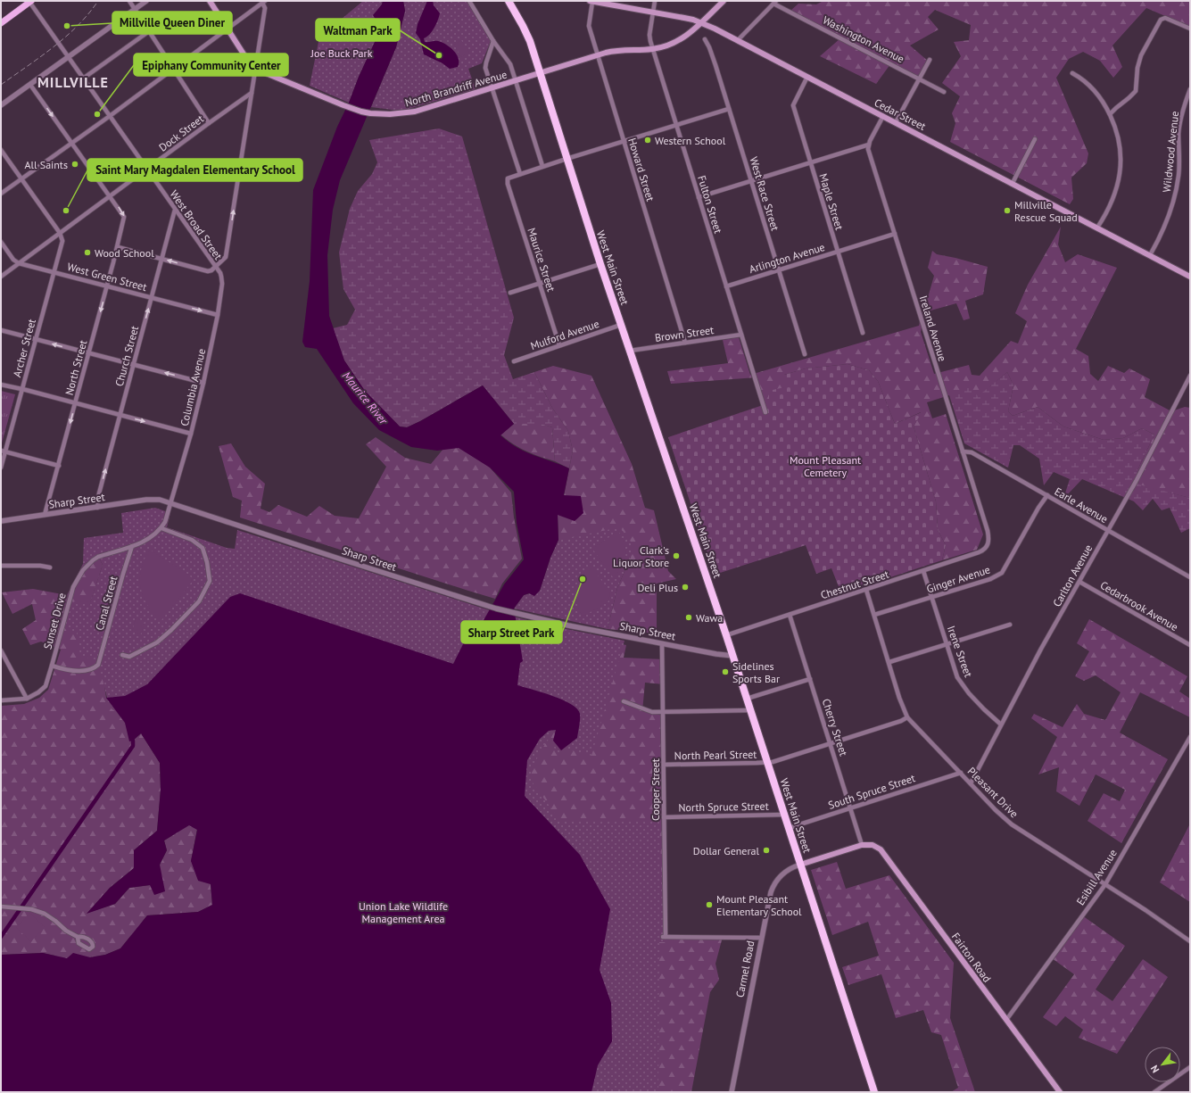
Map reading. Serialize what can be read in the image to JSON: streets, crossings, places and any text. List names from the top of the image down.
{
  "streets": {
    "highway": ["West Main Street"],
    "main road": ["North Brandriff Avenue", "Cedar Street", "Fairton Road"],
    "street": [
      "Washington Avenue",
      "Dock Street",
      "Wildwood Avenue",
      "Howard Street",
      "West Race Street",
      "Maple Street",
      "Fulton Street",
      "West Broad Street",
      "Arlington Avenue",
      "Maurice Street",
      "West Green Street",
      "Ireland Avenue",
      "Brown Street",
      "Mulford Avenue",
      "Archer Street",
      "Church Street",
      "North Street",
      "Columbia Avenue",
      "Sharp Street",
      "Earle Avenue",
      "Carlton Avenue",
      "Ginger Avenue",
      "Chestnut Street",
      "Canal Street",
      "Cedarbrook Avenue",
      "Sunset Drive",
      "Irene Street",
      "Cherry Street",
      "North Pearl Street",
      "Cooper Street",
      "South Spruce Street",
      "Pleasant Drive",
      "North Spruce Street",
      "Esibill Avenue",
      "Carmel Road"
    ]
  },
  "crossings": [
    ["North Brandriff Avenue", "Cedar Street"],
    ["North Brandriff Avenue", "Howard Street"],
    ["North Brandriff Avenue", "Fulton Street"],
    ["North Brandriff Avenue", "West Main Street"],
    ["Cedar Street", "Wildwood Avenue"],
    ["Cedar Street", "Howard Street"],
    ["Cedar Street", "Maple Street"],
    ["Cedar Street", "Fulton Street"],
    ["Dock Street", "West Broad Street"],
    ["Dock Street", "West Green Street"],
    ["Dock Street", "Archer Street"],
    ["Dock Street", "North Street"],
    ["Howard Street", "Brown Street"],
    ["West Race Street", "Arlington Avenue"],
    ["Maple Street", "Arlington Avenue"],
    ["Fulton Street", "Arlington Avenue"],
    ["Fulton Street", "Brown Street"],
    ["West Broad Street", "Church Street"],
    ["West Broad Street", "Columbia Avenue"],
    ["Arlington Avenue", "Ireland Avenue"],
    ["Maurice Street", "Mulford Avenue"],
    ["West Main Street", "Brown Street"],
    ["West Main Street", "Mulford Avenue"],
    ["West Main Street", "Sharp Street"],
    ["West Main Street", "Chestnut Street"],
    ["West Main Street", "North Pearl Street"],
    ["West Main Street", "South Spruce Street"],
    ["West Main Street", "North Spruce Street"],
    ["West Main Street", "Carmel Road"],
    ["West Green Street", "Archer Street"],
    ["West Green Street", "Church Street"],
    ["West Green Street", "North Street"],
    ["West Green Street", "Columbia Avenue"],
    ["Ireland Avenue", "Earle Avenue"],
    ["Ireland Avenue", "Chestnut Street"],
    ["Church Street", "Sharp Street"],
    ["North Street", "Sharp Street"],
    ["Columbia Avenue", "Sharp Street"],
    ["Columbia Avenue", "Sunset Drive"],
    ["Sharp Street", "Cooper Street"],
    ["Earle Avenue", "Carlton Avenue"],
    ["Earle Avenue", "Ginger Avenue"],
    ["Carlton Avenue", "Cedarbrook Avenue"],
    ["Carlton Avenue", "Irene Street"],
    ["Carlton Avenue", "Pleasant Drive"],
    ["Ginger Avenue", "Irene Street"],
    ["Ginger Avenue", "Pleasant Drive"],
    ["Chestnut Street", "Irene Street"],
    ["Chestnut Street", "Cherry Street"],
    ["Chestnut Street", "Pleasant Drive"],
    ["Canal Street", "Sunset Drive"],
    ["Cherry Street", "North Pearl Street"],
    ["Cherry Street", "South Spruce Street"],
    ["Cherry Street", "Fairton Road"],
    ["North Pearl Street", "Cooper Street"],
    ["North Pearl Street", "Pleasant Drive"],
    ["Cooper Street", "North Spruce Street"],
    ["Cooper Street", "Carmel Road"],
    ["South Spruce Street", "Pleasant Drive"],
    ["Pleasant Drive", "Esibill Avenue"],
    ["Esibill Avenue", "Fairton Road"]
  ],
  "one_way": ["Church Street", "North Street"],
  "districts": ["MILLVILLE"],
  "water": ["Maurice River"],
  "parks": ["Joe Buck Park", "Mount Pleasant Cemetery", "Union Lake Wildlife Management Area"],
  "places": [
    "Millville Queen Diner",
    "Waltman Park",
    "Epiphany Community Center",
    "Western School",
    "All Saints",
    "Saint Mary Magdalen Elementary School",
    "Millville Rescue Squad",
    "Wood School",
    "Clark's Liquor Store",
    "Sharp Street Park",
    "Deli Plus",
    "Wawa",
    "Sidelines Sports Bar",
    "Dollar General",
    "Mount Pleasant Elementary School"
  ],
  "north": "bottom left"
}
